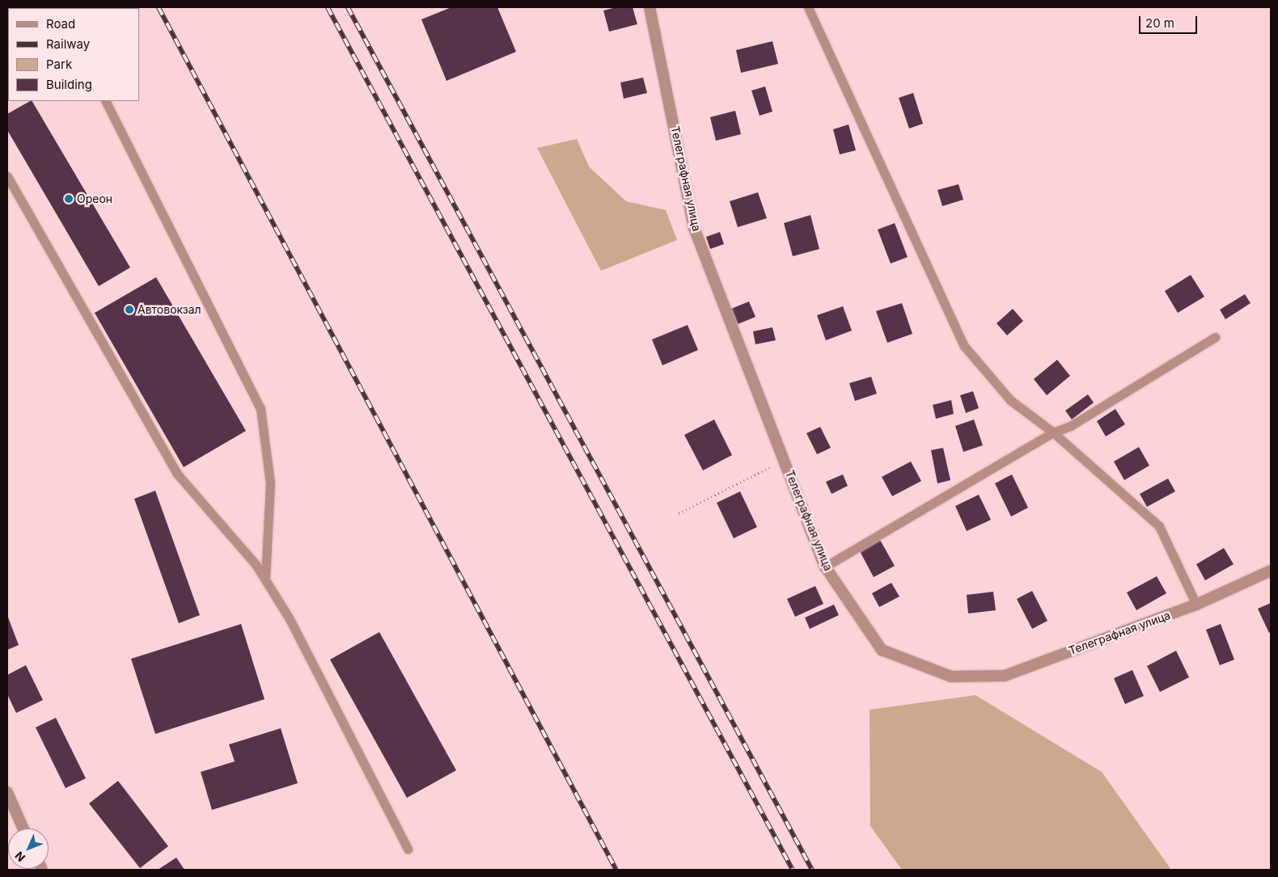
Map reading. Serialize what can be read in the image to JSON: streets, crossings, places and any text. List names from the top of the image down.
{
  "streets": {
    "street": ["Телеграфная улица"]
  },
  "places": ["Ореон", "Автовокзал"],
  "legend": [
    "Road",
    "Railway",
    "Park",
    "Building"
  ],
  "scale_bar": "20 m",
  "north": "bottom left"
}
